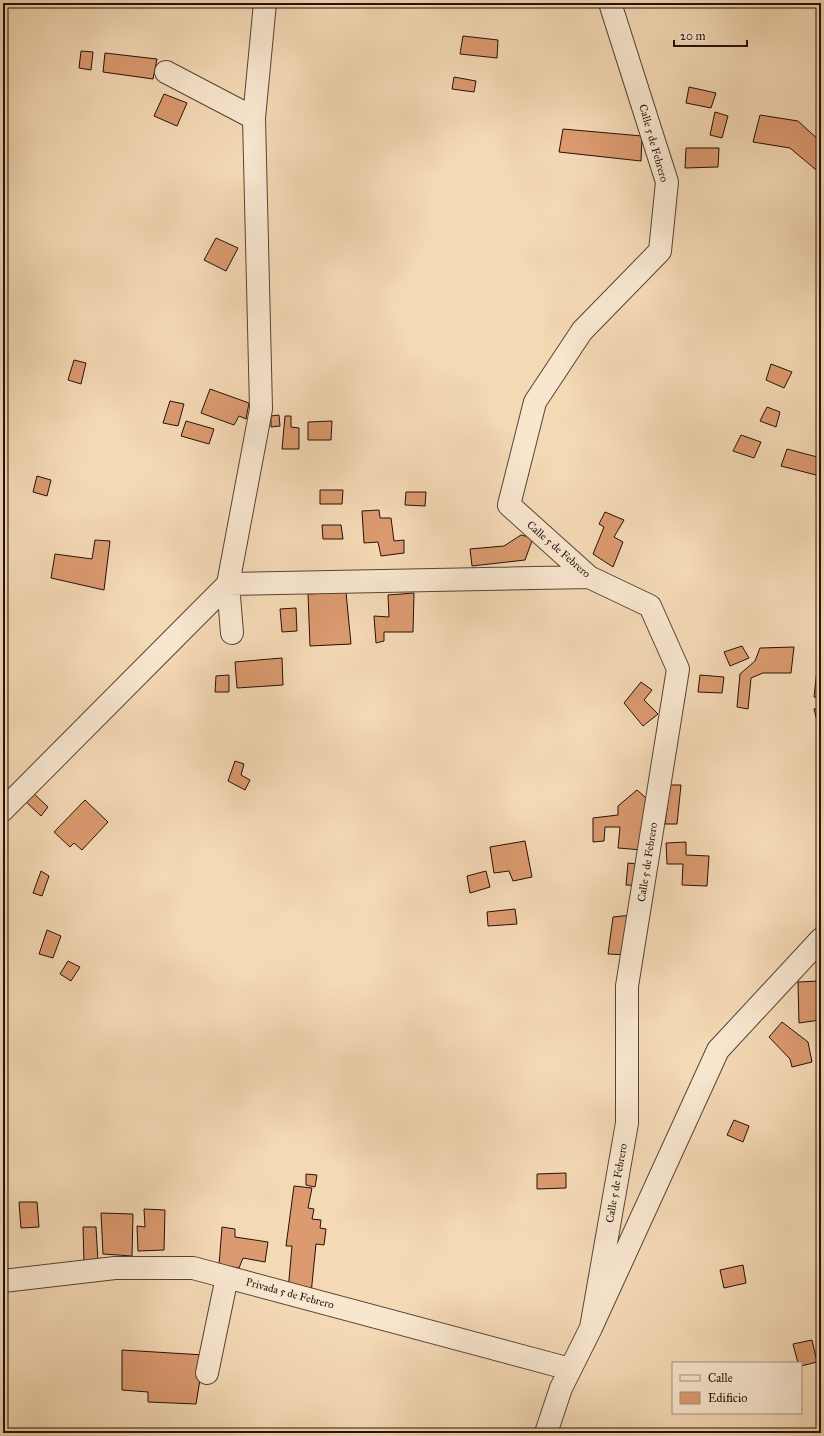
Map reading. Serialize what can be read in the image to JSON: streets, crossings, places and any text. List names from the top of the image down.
{
  "streets": {
    "street": ["Calle 5 de Febrero", "Privada 5 de Febrero"]
  },
  "crossings": [
    ["Calle 5 de Febrero", "Privada 5 de Febrero"]
  ],
  "legend": ["Calle", "Edificio"],
  "scale_bar": "20 m"
}
